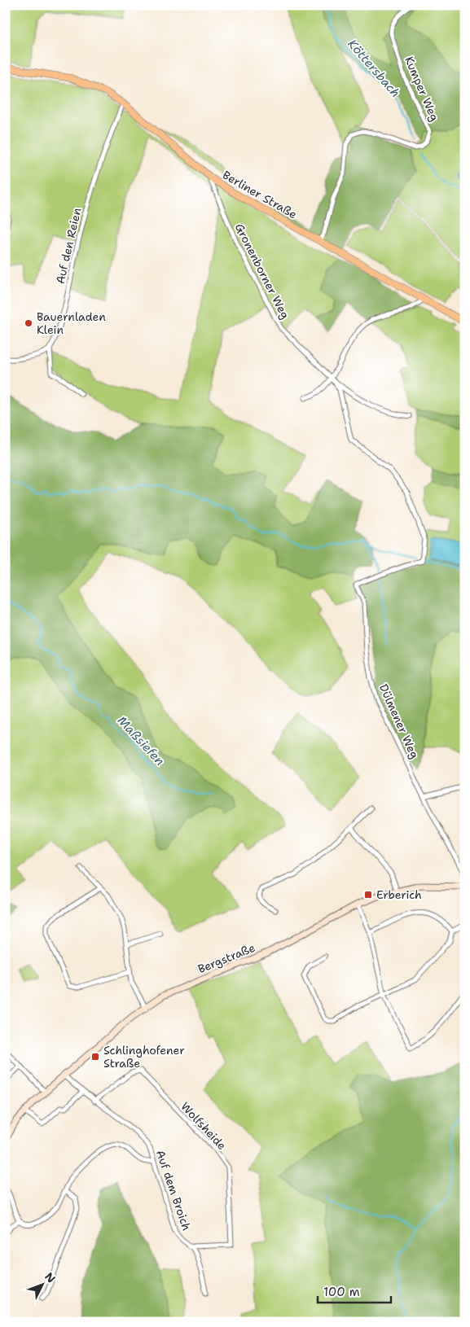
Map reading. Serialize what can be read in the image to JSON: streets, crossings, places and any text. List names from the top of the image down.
{
  "streets": {
    "main road": ["Berliner Straße"],
    "street": [
      "Kumper Weg",
      "Auf den Reien",
      "Gronenborner Weg",
      "Dülmener Weg",
      "Bergstraße",
      "Wolfsheide",
      "Auf dem Broich"
    ]
  },
  "crossings": [
    ["Kumper Weg", "Berliner Straße"],
    ["Berliner Straße", "Auf den Reien"],
    ["Berliner Straße", "Gronenborner Weg"],
    ["Gronenborner Weg", "Dülmener Weg"],
    ["Bergstraße", "Auf dem Broich"],
    ["Wolfsheide", "Auf dem Broich"]
  ],
  "water": ["Köttersbach", "Maßsiefen"],
  "places": {
    "other": ["Bauernladen Klein"],
    "transit": ["Erberich", "Schlinghofener Straße"]
  },
  "scale_bar": "100 m",
  "north": "top right"
}
